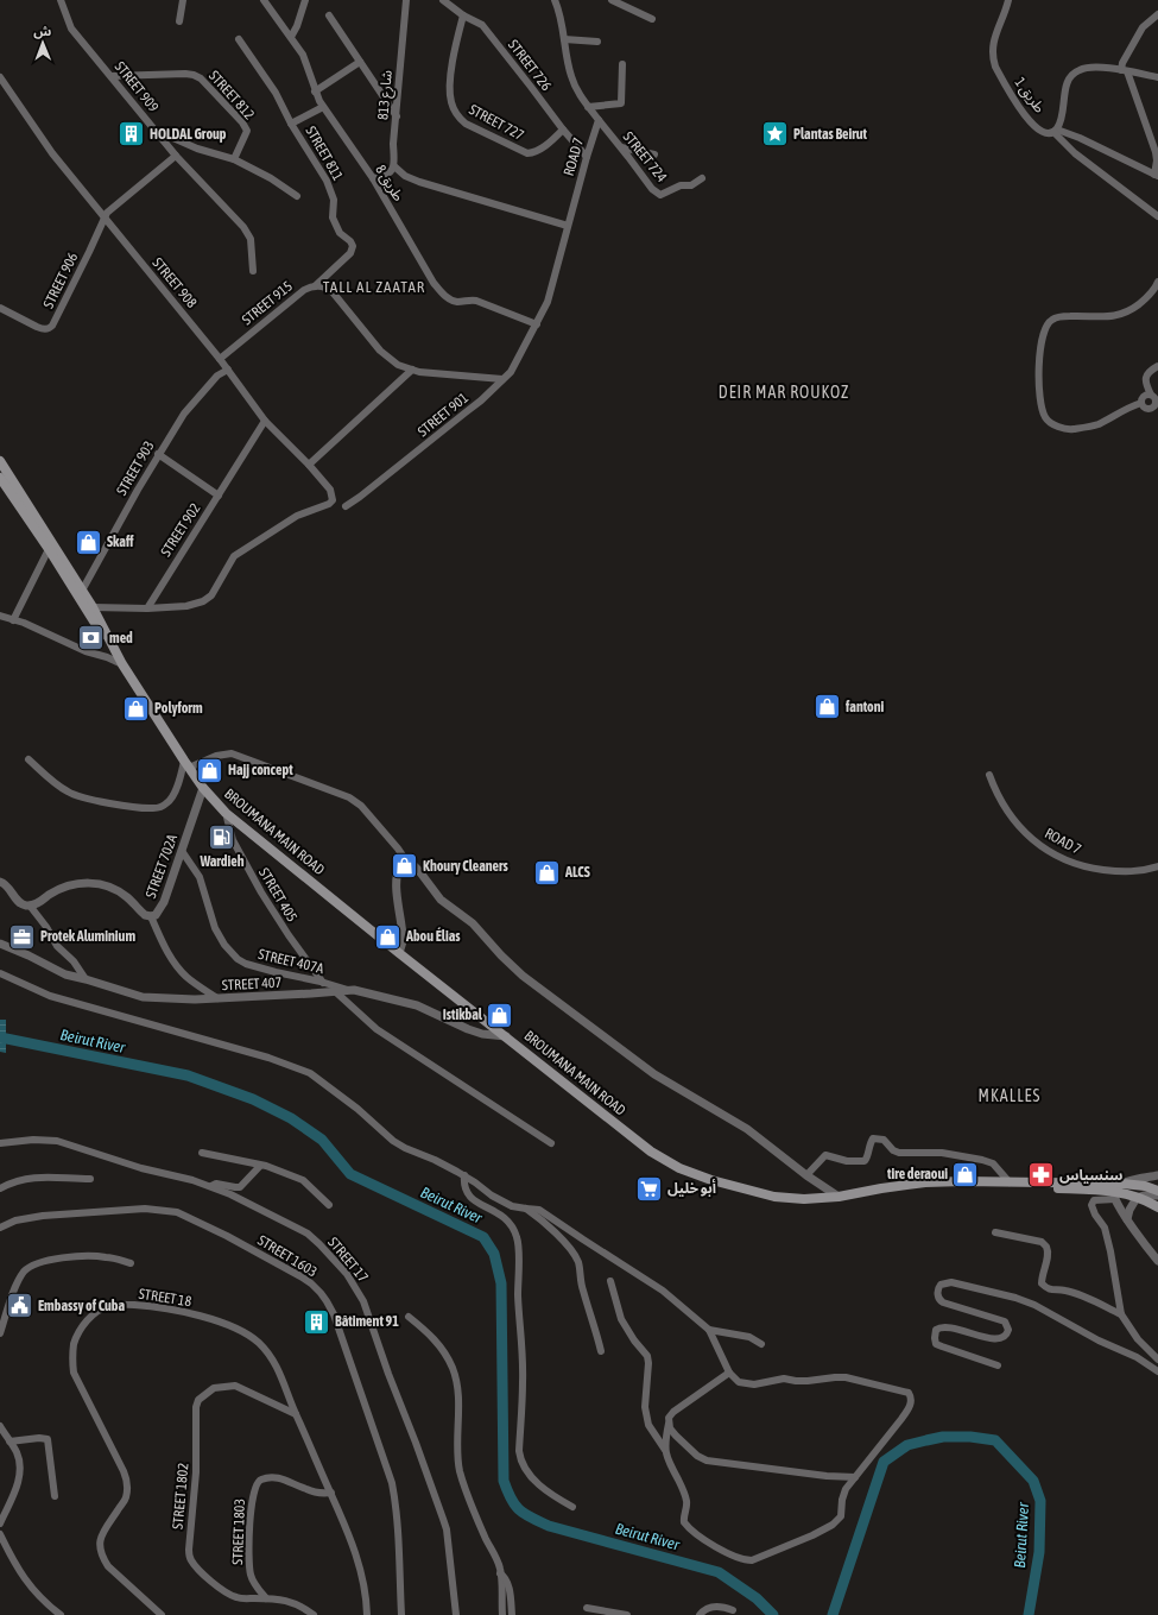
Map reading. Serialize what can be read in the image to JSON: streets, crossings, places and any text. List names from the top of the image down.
{
  "streets": {
    "main road": ["BROUMANA MAIN ROAD"],
    "street": [
      "STREET 726",
      "STREET 909",
      "STREET 812",
      "شارع 813",
      "طريق 1",
      "STREET 727",
      "STREET 811",
      "ROAD 7",
      "STREET 724",
      "طريق 8",
      "STREET 906",
      "STREET 908",
      "STREET 915",
      "STREET 901",
      "STREET 903",
      "STREET 902",
      "STREET 702A",
      "STREET 405",
      "STREET 407A",
      "STREET 407",
      "STREET 1603",
      "STREET 17",
      "STREET 18",
      "STREET 1802",
      "STREET 1803"
    ]
  },
  "crossings": [
    ["STREET 726", "STREET 727"],
    ["STREET 726", "ROAD 7"],
    ["STREET 909", "STREET 812"],
    ["STREET 811", "STREET 915"],
    ["ROAD 7", "STREET 724"],
    ["ROAD 7", "طريق 8"],
    ["ROAD 7", "STREET 901"],
    ["طريق 8", "STREET 901"],
    ["STREET 906", "STREET 908"],
    ["STREET 908", "STREET 915"],
    ["STREET 908", "STREET 903"],
    ["STREET 908", "STREET 902"],
    ["STREET 915", "STREET 901"],
    ["BROUMANA MAIN ROAD", "STREET 702A"],
    ["BROUMANA MAIN ROAD", "STREET 405"],
    ["BROUMANA MAIN ROAD", "STREET 407"],
    ["STREET 702A", "STREET 407A"],
    ["STREET 405", "STREET 407A"],
    ["STREET 407A", "STREET 407"],
    ["STREET 18", "STREET 1802"],
    ["STREET 18", "STREET 1803"],
    ["STREET 1802", "STREET 1803"]
  ],
  "districts": ["TALL AL ZAATAR", "DEIR MAR ROUKOZ", "MKALLES"],
  "water": ["Beirut River"],
  "places": {
    "building": ["HOLDAL Group", "Bâtiment 91"],
    "place": ["Plantas Beirut"],
    "shop": [
      "Skaff",
      "fantoni",
      "Polyform",
      "Hajj concept",
      "Khoury Cleaners",
      "ALCS",
      "Abou Élias",
      "Istikbal",
      "tire deraoui"
    ],
    "bank": ["med"],
    "fuel station": ["Wardieh"],
    "office": ["Protek Aluminium"],
    "pharmacy": ["سنسياس"],
    "supermarket": ["أبو خليل"],
    "public building": ["Embassy of Cuba"]
  },
  "north": "top"
}
